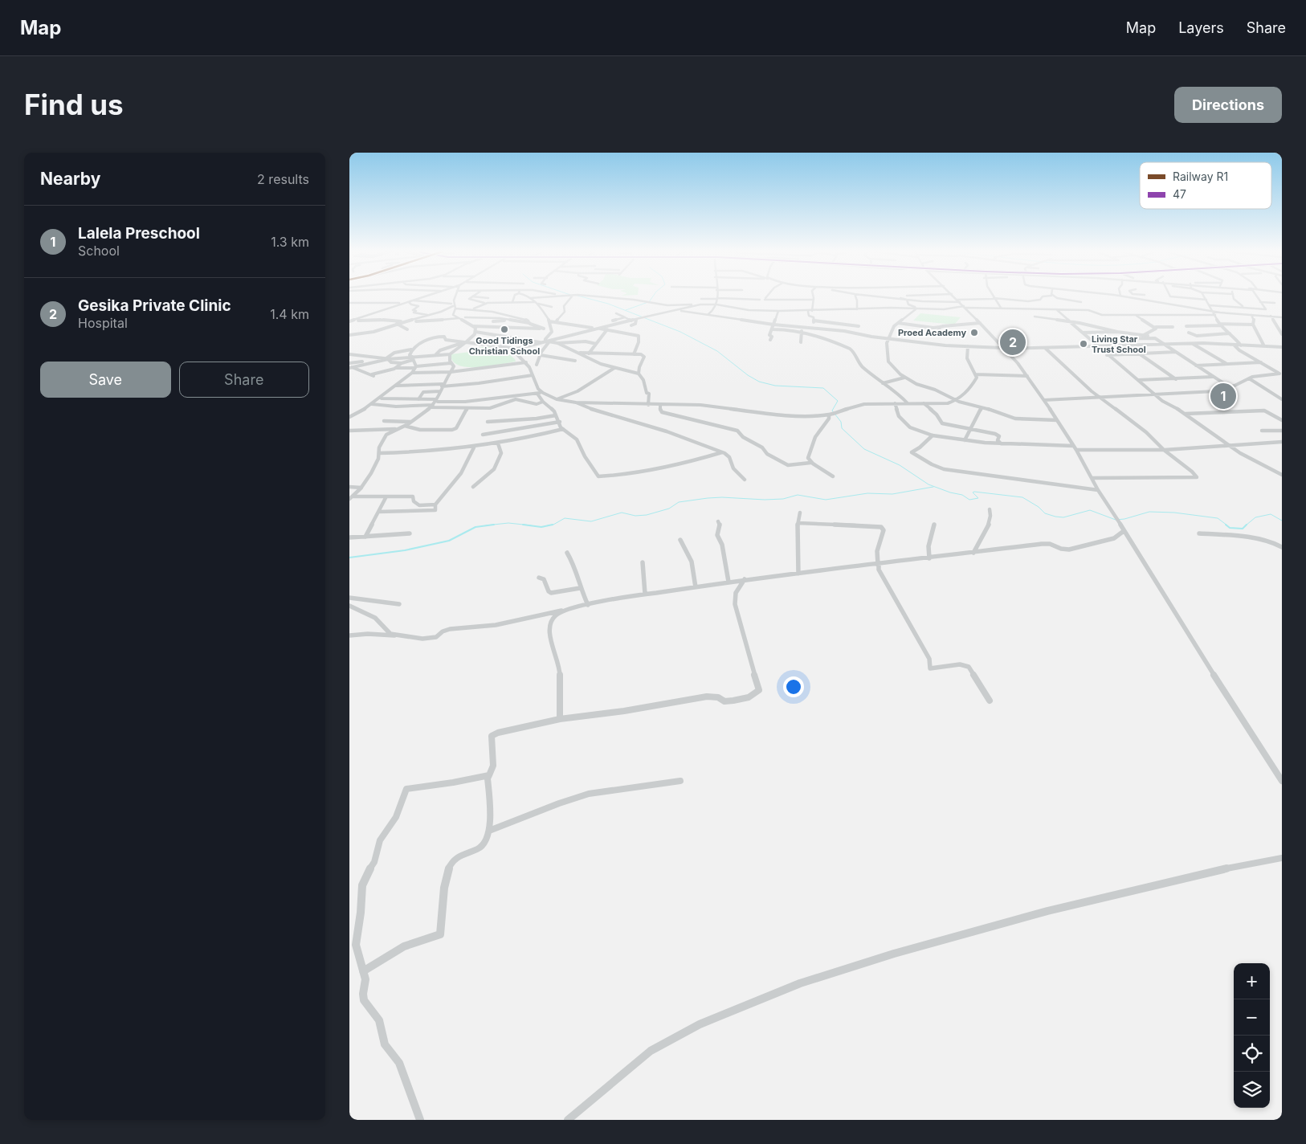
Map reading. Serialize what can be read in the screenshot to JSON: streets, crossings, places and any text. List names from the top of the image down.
{
  "places": ["Good Tidings Christian School", "Proed Academy", "Living Star Trust School"],
  "legend": ["Railway R1", "47"],
  "page": {
    "header": "Map",
    "nav": ["Map", "Layers", "Share"],
    "buttons": [
      "Directions",
      ["Save", "Share"]
    ],
    "title": "Find us",
    "heading": ["Nearby", "2 results"],
    "list": [
      {
        "mark": "1",
        "name": "Lalela Preschool",
        "note": "School",
        "value": "1.3 km"
      },
      {
        "mark": "2",
        "name": "Gesika Private Clinic",
        "note": "Hospital",
        "value": "1.4 km"
      }
    ],
    "pins": ["2", "1"],
    "map_buttons": ["+", "−"]
  }
}
